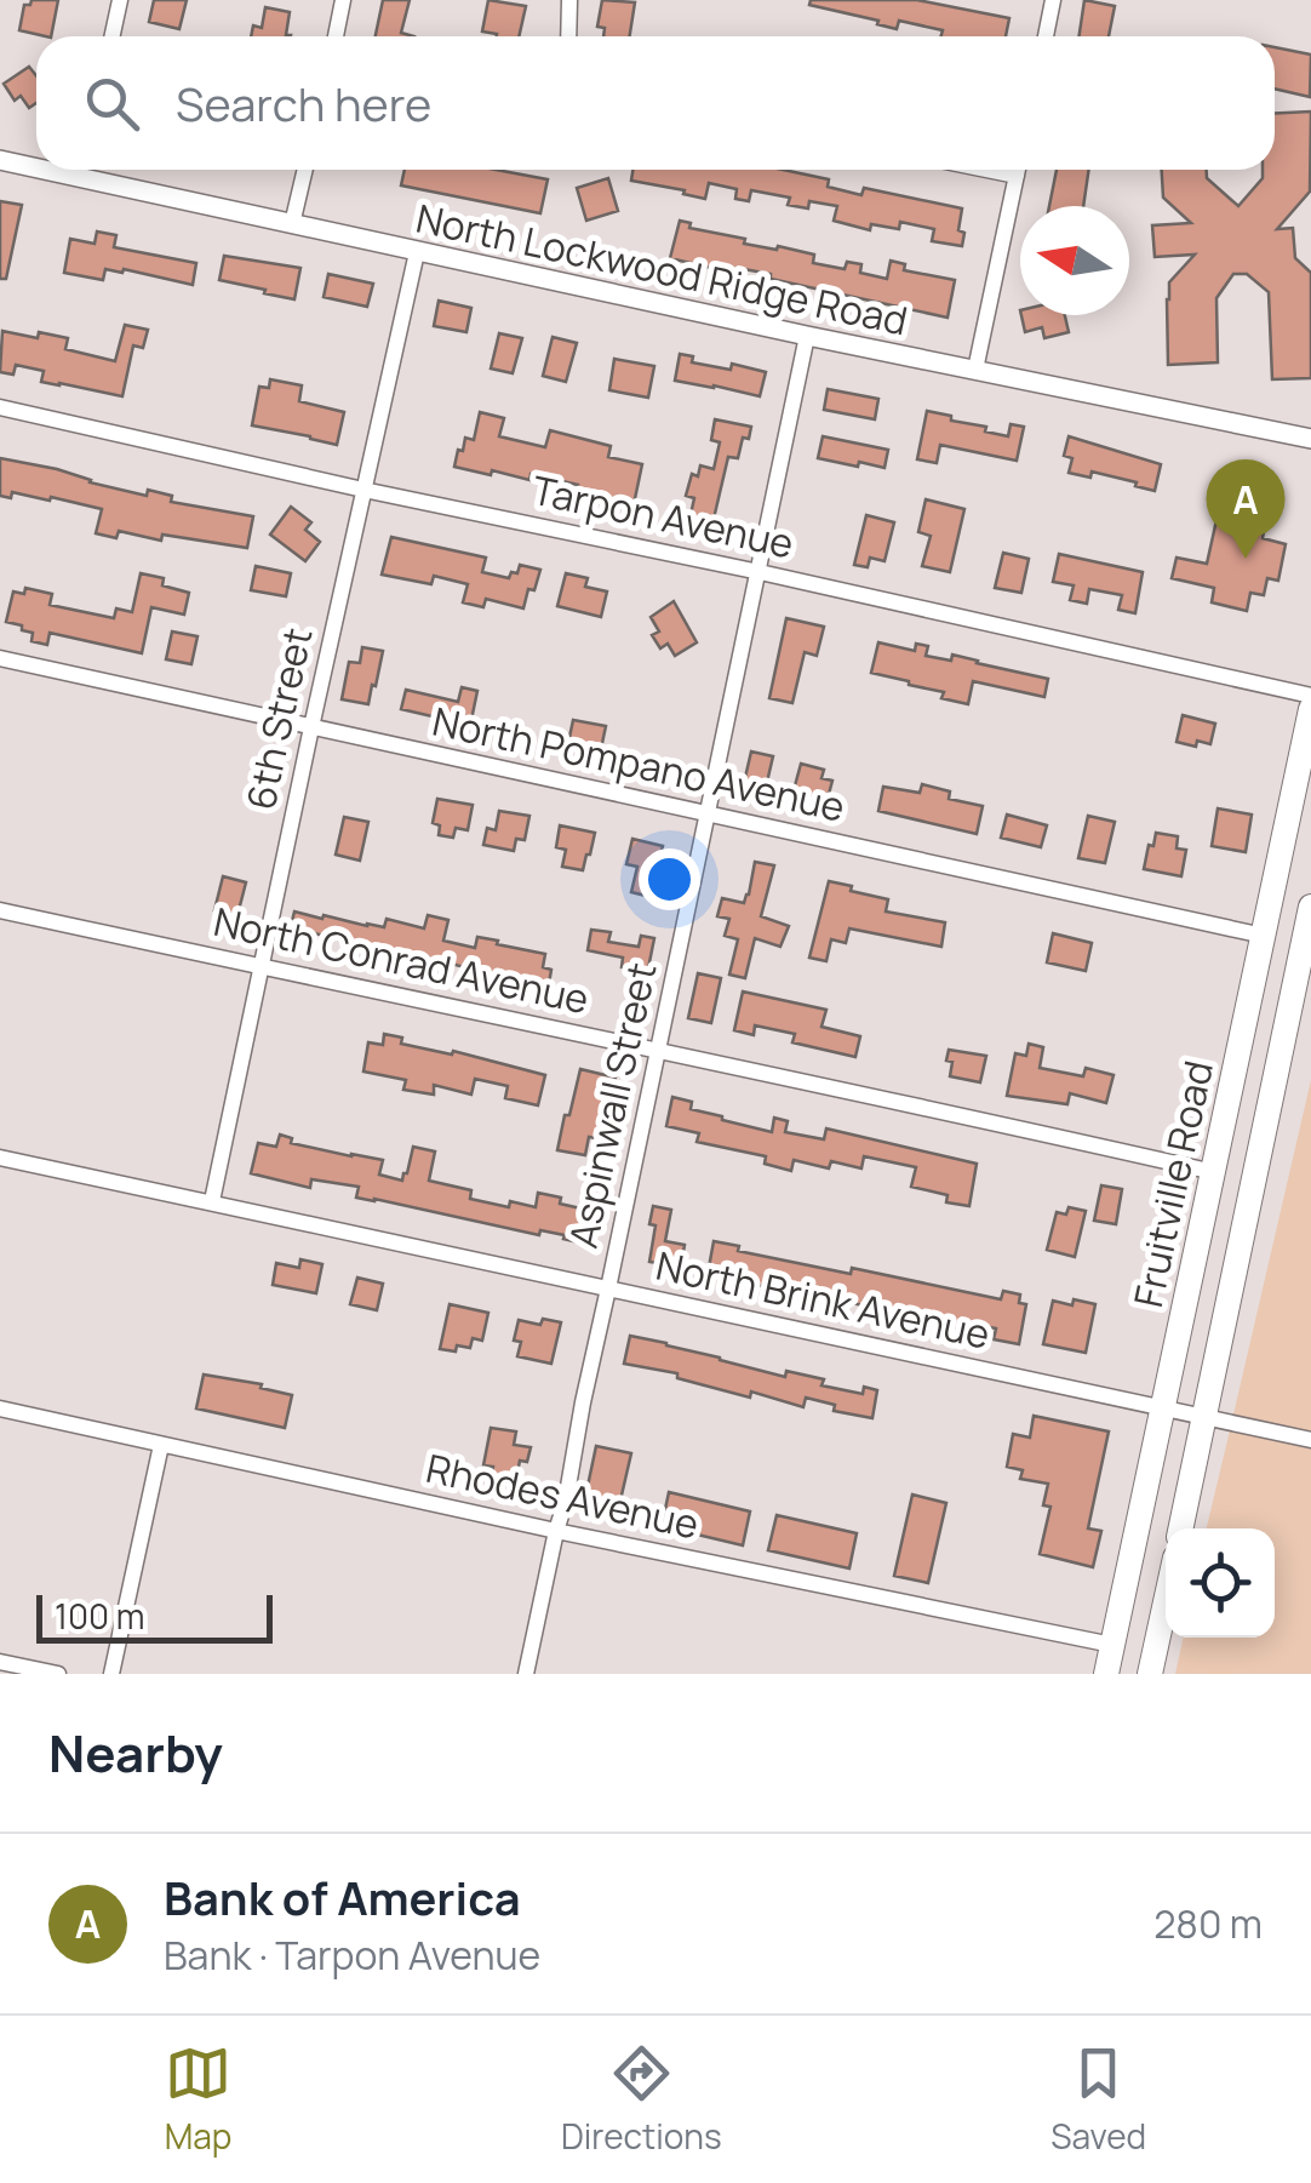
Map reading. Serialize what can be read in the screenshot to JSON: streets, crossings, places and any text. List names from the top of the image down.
{
  "streets": {
    "main road": ["Fruitville Road"],
    "street": [
      "North Lockwood Ridge Road",
      "Tarpon Avenue",
      "6th Street",
      "North Pompano Avenue",
      "North Conrad Avenue",
      "Aspinwall Street",
      "North Brink Avenue",
      "Rhodes Avenue"
    ]
  },
  "crossings": [
    ["North Lockwood Ridge Road", "6th Street"],
    ["North Lockwood Ridge Road", "Aspinwall Street"],
    ["Tarpon Avenue", "6th Street"],
    ["Tarpon Avenue", "Aspinwall Street"],
    ["6th Street", "North Pompano Avenue"],
    ["6th Street", "North Conrad Avenue"],
    ["6th Street", "North Brink Avenue"],
    ["North Pompano Avenue", "Aspinwall Street"],
    ["North Pompano Avenue", "Fruitville Road"],
    ["North Conrad Avenue", "Aspinwall Street"],
    ["North Conrad Avenue", "Fruitville Road"],
    ["Aspinwall Street", "North Brink Avenue"],
    ["Aspinwall Street", "Rhodes Avenue"],
    ["Fruitville Road", "North Brink Avenue"],
    ["Fruitville Road", "Rhodes Avenue"]
  ],
  "scale_bar": "100 m",
  "north": "left",
  "page": {
    "search": "Search here",
    "pins": "A",
    "scale": "100 m",
    "heading": "Nearby",
    "list": [
      {
        "mark": "A",
        "name": "Bank of America",
        "note": "Bank · Tarpon Avenue",
        "value": "280 m"
      }
    ],
    "nav": ["Map", "Directions", "Saved"]
  }
}
